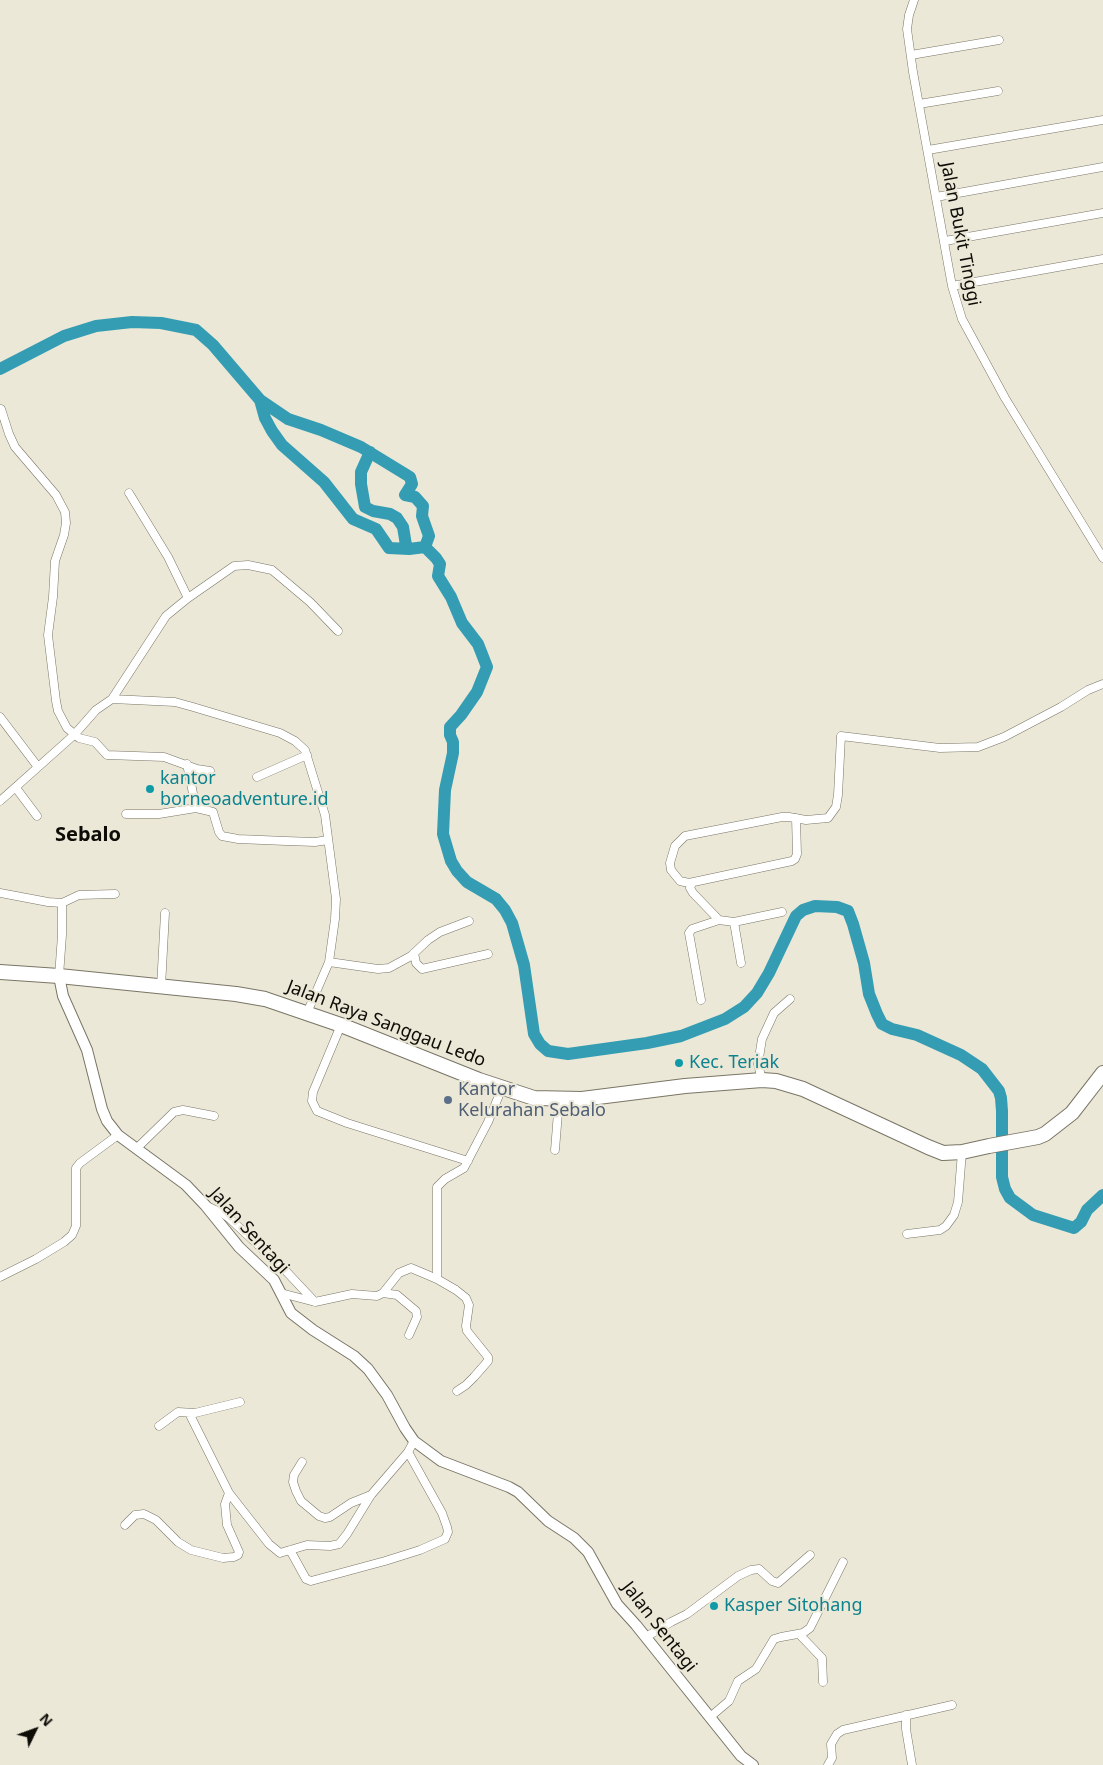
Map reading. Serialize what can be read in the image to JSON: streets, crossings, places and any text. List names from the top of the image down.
{
  "streets": {
    "highway": ["Jalan Raya Sanggau Ledo"],
    "main road": ["Jalan Sentagi"],
    "street": ["Jalan Bukit Tinggi"]
  },
  "crossings": [
    ["Jalan Raya Sanggau Ledo", "Jalan Sentagi"]
  ],
  "districts": ["Sebalo"],
  "places": [
    "kantor borneoadventure.id",
    "Kec. Teriak",
    "Kantor Kelurahan Sebalo",
    "Kasper Sitohang"
  ],
  "north": "top right"
}
